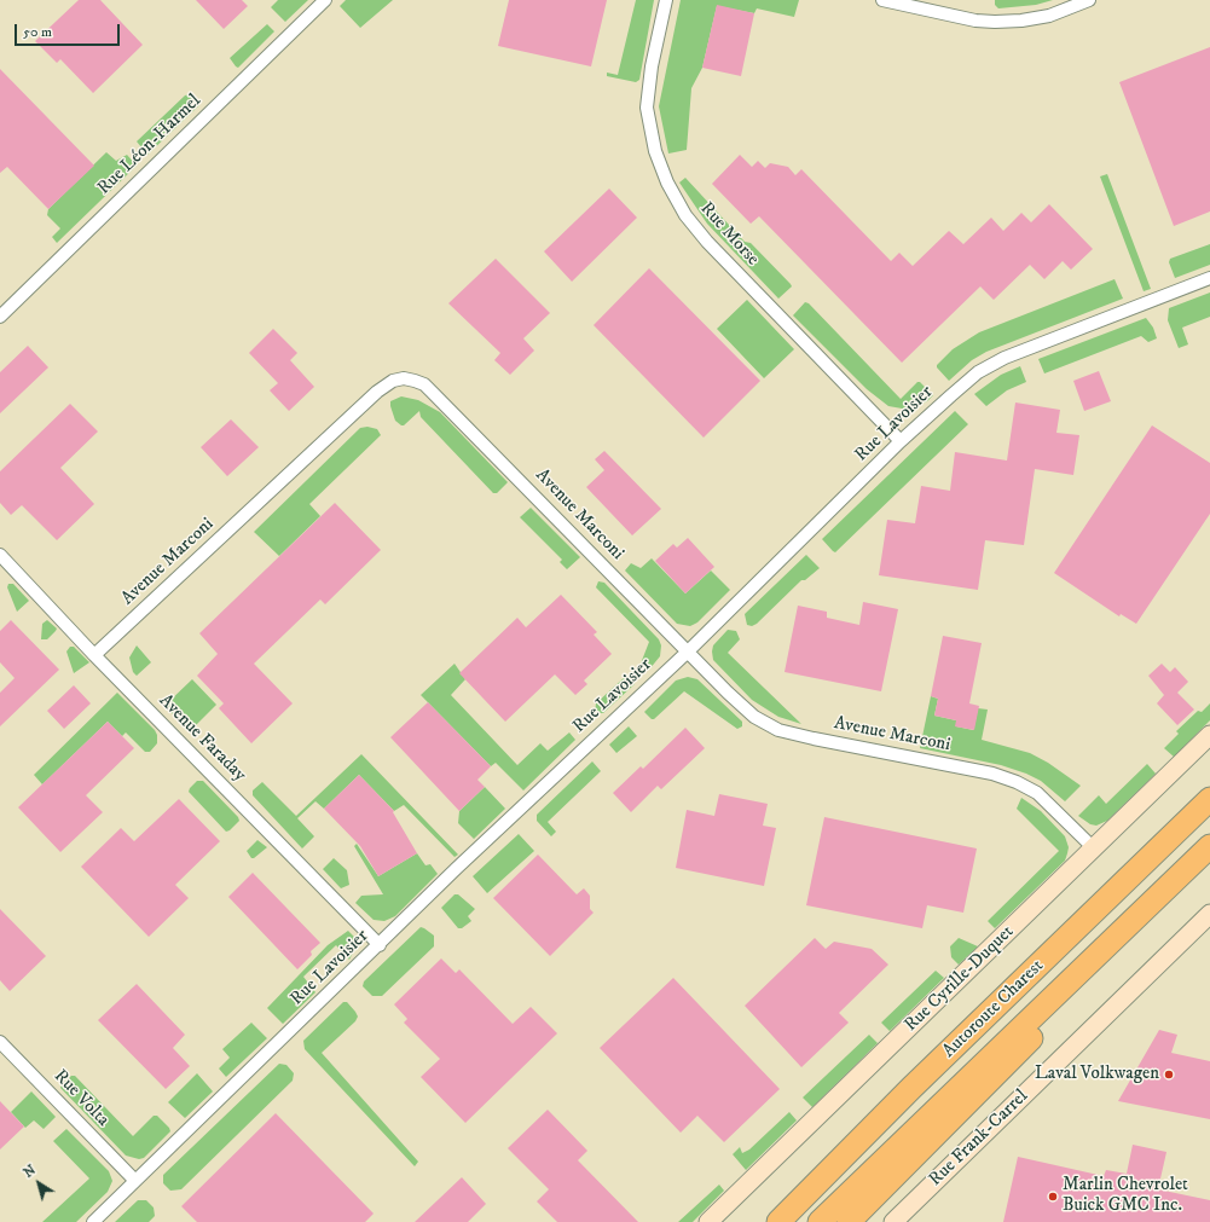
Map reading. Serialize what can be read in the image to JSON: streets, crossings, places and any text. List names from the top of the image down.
{
  "streets": {
    "highway": ["Autoroute Charest"],
    "street": [
      "Rue Léon-Harmel",
      "Rue Morse",
      "Rue Lavoisier",
      "Avenue Marconi",
      "Avenue Faraday",
      "Rue Cyrille-Duquet",
      "Rue Volta",
      "Rue Frank-Carrel"
    ]
  },
  "crossings": [
    ["Rue Morse", "Rue Lavoisier"],
    ["Rue Lavoisier", "Avenue Marconi"],
    ["Rue Lavoisier", "Avenue Faraday"],
    ["Rue Lavoisier", "Rue Volta"],
    ["Avenue Marconi", "Avenue Faraday"],
    ["Avenue Marconi", "Rue Cyrille-Duquet"]
  ],
  "places": ["Laval Volkwagen", "Marlin Chevrolet Buick GMC Inc."],
  "scale_bar": "50 m",
  "north": "top left"
}
